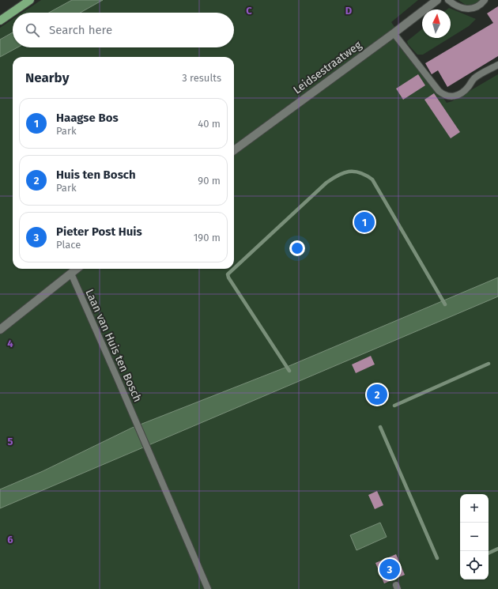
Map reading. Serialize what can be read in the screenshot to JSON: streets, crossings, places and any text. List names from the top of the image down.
{
  "streets": {
    "street": ["Leidsestraatweg"],
    "lane": ["Laan van Huis ten Bosch"]
  },
  "north": "top",
  "page": {
    "search": "Search here",
    "heading": ["Nearby", "3 results"],
    "list": [
      {
        "mark": "1",
        "name": "Haagse Bos",
        "note": "Park",
        "value": "40 m"
      },
      {
        "mark": "2",
        "name": "Huis ten Bosch",
        "note": "Park",
        "value": "90 m"
      },
      {
        "mark": "3",
        "name": "Pieter Post Huis",
        "note": "Place",
        "value": "190 m"
      }
    ],
    "pins": ["1", "2", "3"],
    "map_buttons": ["+", "−"]
  },
  "grid": {
    "columns": ["C", "D"],
    "rows": ["4", "5", "6"]
  }
}
